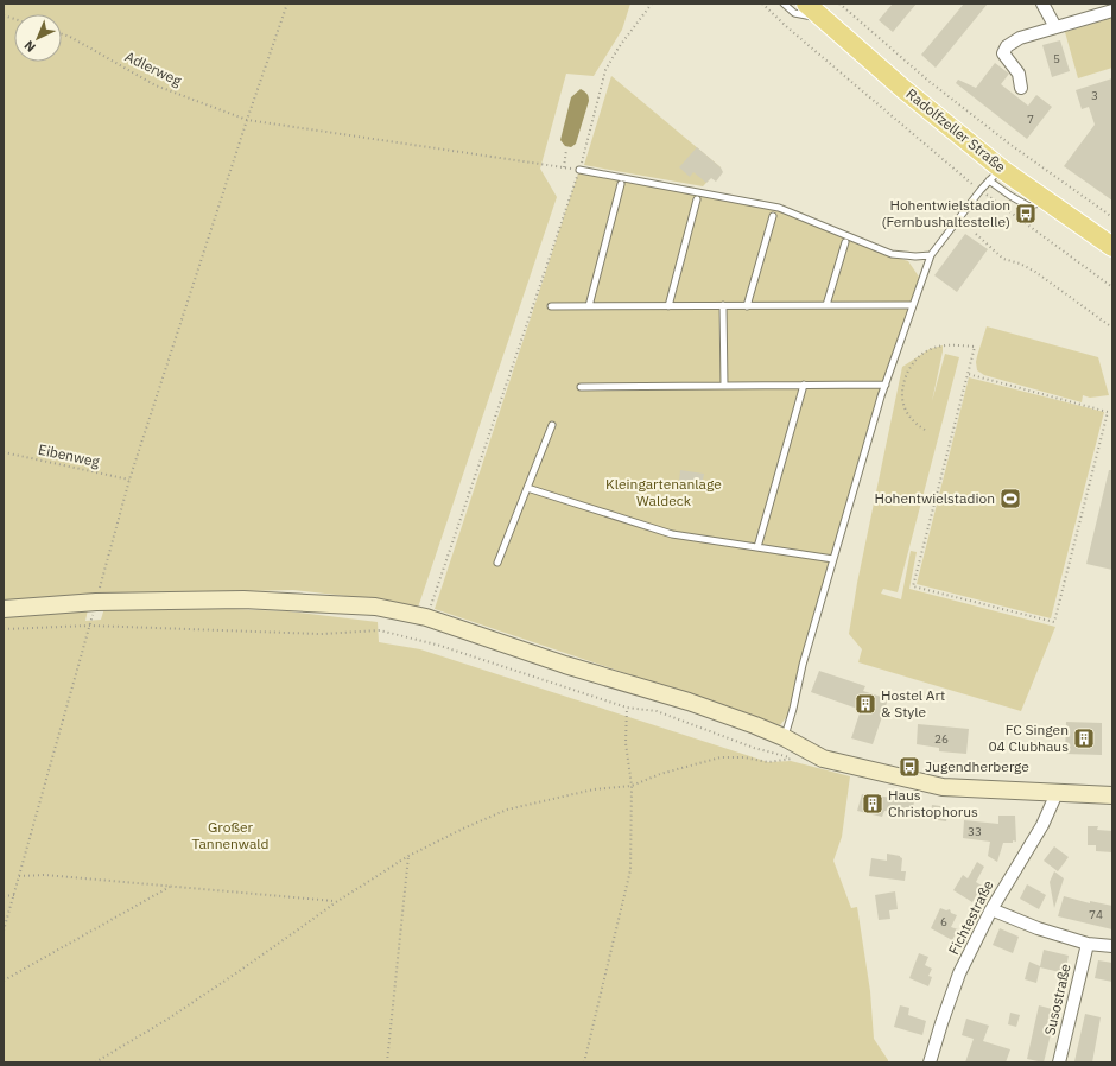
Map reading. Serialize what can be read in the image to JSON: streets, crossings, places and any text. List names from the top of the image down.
{
  "streets": {
    "main road": ["Radolfzeller Straße"],
    "street": ["Fichtestraße", "Susostraße"],
    "path": ["Adlerweg", "Eibenweg"]
  },
  "parks": ["Kleingartenanlage Waldeck", "Großer Tannenwald"],
  "places": {
    "bus stop": ["Hohentwielstadion (Fernbushaltestelle)", "Jugendherberge"],
    "sports": ["Hohentwielstadion"],
    "building": ["Hostel Art & Style", "FC Singen 04 Clubhaus", "Haus Christophorus"]
  },
  "house_numbers": [
    "5",
    "3",
    "7",
    "26",
    "33",
    "74",
    "6"
  ],
  "north": "bottom left"
}
